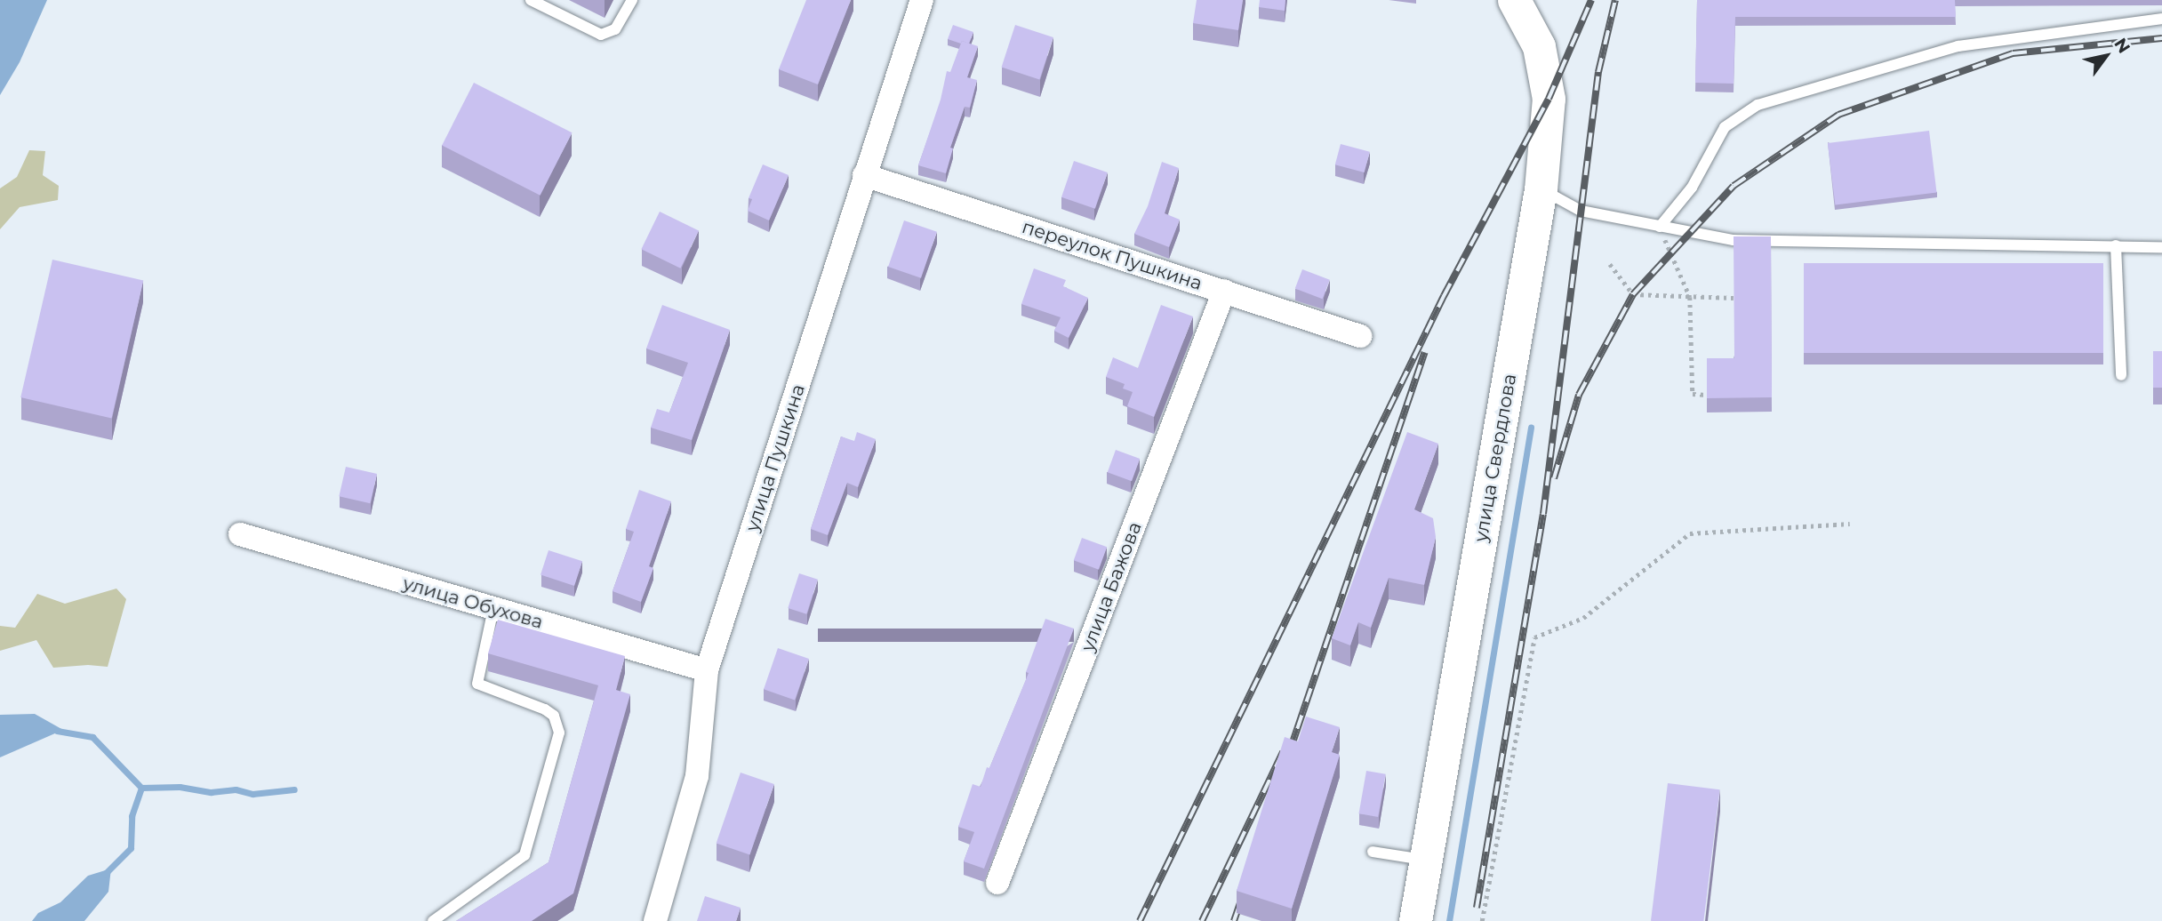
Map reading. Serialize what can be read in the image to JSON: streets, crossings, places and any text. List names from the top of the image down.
{
  "streets": {
    "main road": ["улица Свердлова"],
    "street": [
      "переулок Пушкина",
      "улица Пушкина",
      "улица Бажова",
      "улица Обухова"
    ]
  },
  "crossings": [
    ["переулок Пушкина", "улица Пушкина"],
    ["переулок Пушкина", "улица Бажова"],
    ["улица Пушкина", "улица Обухова"]
  ],
  "north": "top right"
}
